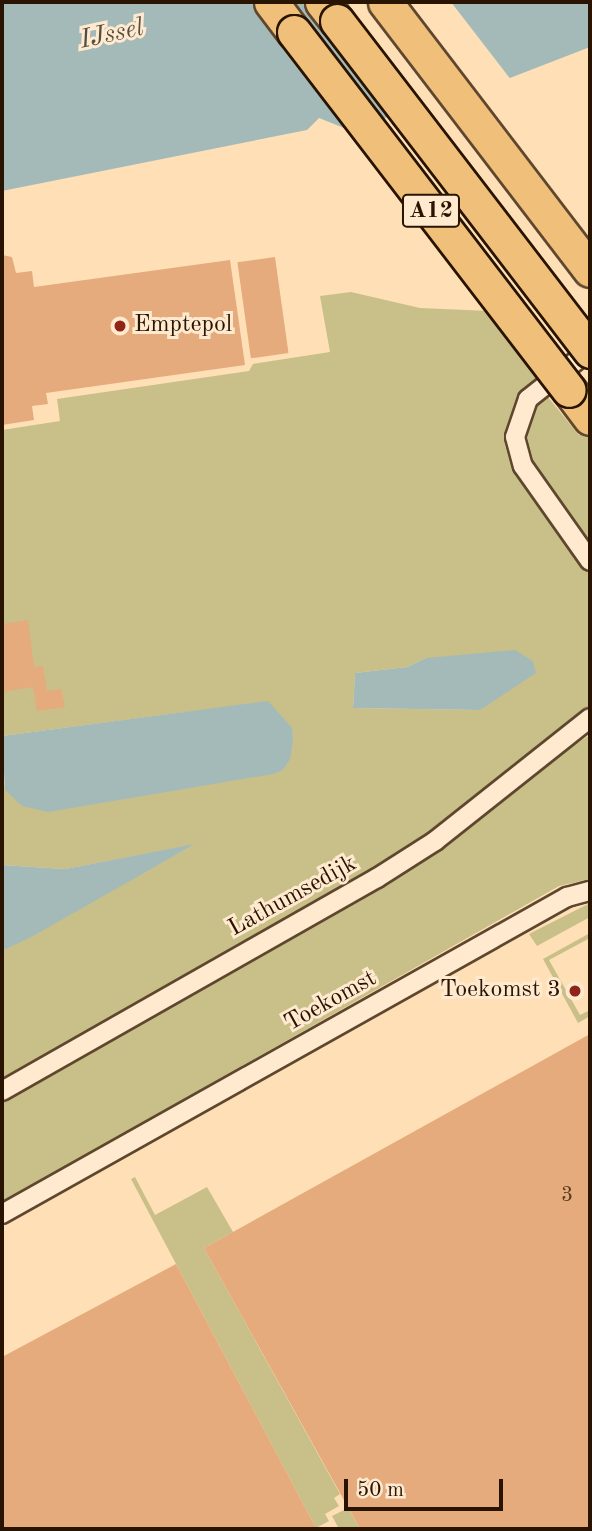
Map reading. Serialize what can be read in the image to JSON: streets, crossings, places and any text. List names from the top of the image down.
{
  "streets": {
    "highway": ["A12"],
    "street": ["Lathumsedijk", "Toekomst"]
  },
  "water": ["IJssel"],
  "places": ["Emptepol", "Toekomst 3"],
  "house_numbers": ["3"],
  "scale_bar": "50 m"
}
